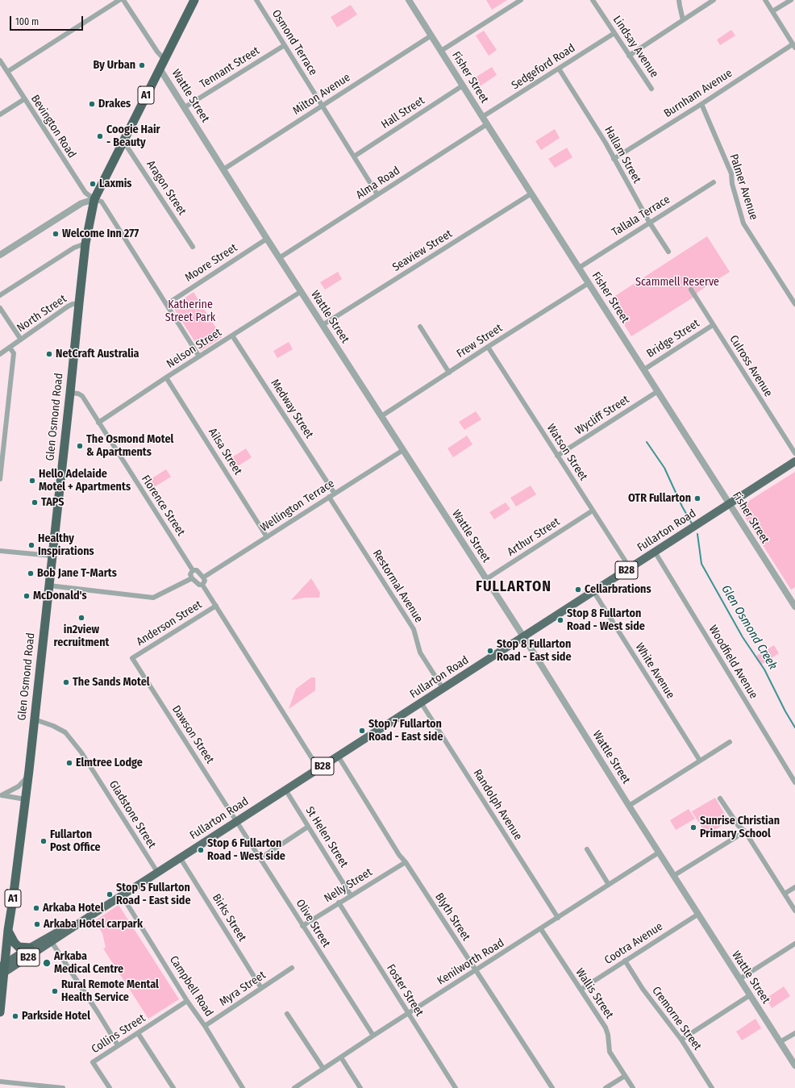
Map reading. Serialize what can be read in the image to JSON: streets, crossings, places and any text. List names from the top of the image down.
{
  "streets": {
    "highway": ["A1", "Glen Osmond Road"],
    "main road": ["Fullarton Road", "B28"],
    "street": [
      "Osmond Terrace",
      "Lindsay Avenue",
      "Sedgeford Road",
      "Tennant Street",
      "Fisher Street",
      "Burnham Avenue",
      "Milton Avenue",
      "Wattle Street",
      "Hall Street",
      "Bevington Road",
      "Hallam Street",
      "Alma Road",
      "Palmer Avenue",
      "Aragon Street",
      "Tallala Terrace",
      "Seaview Street",
      "Moore Street",
      "North Street",
      "Bridge Street",
      "Frew Street",
      "Nelson Street",
      "Culross Avenue",
      "Medway Street",
      "Wycliff Street",
      "Ailsa Street",
      "Watson Street",
      "Florence Street",
      "Wellington Terrace",
      "Arthur Street",
      "Restormal Avenue",
      "Anderson Street",
      "Woodfield Avenue",
      "White Avenue",
      "Dawson Street",
      "Randolph Avenue",
      "Gladstone Street",
      "St Helen Street",
      "Nelly Street",
      "Blyth Street",
      "Birks Street",
      "Olive Street",
      "Cootra Avenue",
      "Kenilworth Road",
      "Campbell Road",
      "Myra Street",
      "Foster Street",
      "Wallis Street",
      "Cremorne Street",
      "Collins Street"
    ]
  },
  "crossings": [
    ["Osmond Terrace", "Tennant Street"],
    ["Osmond Terrace", "Milton Avenue"],
    ["Osmond Terrace", "Hall Street"],
    ["Osmond Terrace", "Alma Road"],
    ["Lindsay Avenue", "Sedgeford Road"],
    ["Sedgeford Road", "Fisher Street"],
    ["Sedgeford Road", "Hallam Street"],
    ["Tennant Street", "Wattle Street"],
    ["Fisher Street", "Milton Avenue"],
    ["Fisher Street", "Hall Street"],
    ["Fisher Street", "Alma Road"],
    ["Fisher Street", "Tallala Terrace"],
    ["Fisher Street", "Seaview Street"],
    ["Fisher Street", "Bridge Street"],
    ["Fisher Street", "Frew Street"],
    ["Fisher Street", "Wycliff Street"],
    ["Fisher Street", "Fullarton Road"],
    ["Burnham Avenue", "Hallam Street"],
    ["Burnham Avenue", "Palmer Avenue"],
    ["Milton Avenue", "Wattle Street"],
    ["Wattle Street", "Alma Road"],
    ["Wattle Street", "Seaview Street"],
    ["Wattle Street", "Moore Street"],
    ["Wattle Street", "Frew Street"],
    ["Wattle Street", "Nelson Street"],
    ["Wattle Street", "Glen Osmond Road"],
    ["Wattle Street", "Wellington Terrace"],
    ["Wattle Street", "Fullarton Road"],
    ["Wattle Street", "Arthur Street"],
    ["Wattle Street", "Cootra Avenue"],
    ["Wattle Street", "Kenilworth Road"],
    ["Bevington Road", "Moore Street"],
    ["Bevington Road", "Nelson Street"],
    ["Bevington Road", "Glen Osmond Road"],
    ["Hallam Street", "Tallala Terrace"],
    ["Aragon Street", "Glen Osmond Road"],
    ["North Street", "Glen Osmond Road"],
    ["Bridge Street", "Culross Avenue"],
    ["Frew Street", "Watson Street"],
    ["Nelson Street", "Medway Street"],
    ["Nelson Street", "Ailsa Street"],
    ["Nelson Street", "Florence Street"],
    ["Medway Street", "Wellington Terrace"],
    ["Wycliff Street", "Watson Street"],
    ["Glen Osmond Road", "Florence Street"],
    ["Glen Osmond Road", "Fullarton Road"],
    ["Glen Osmond Road", "Gladstone Street"],
    ["Ailsa Street", "Wellington Terrace"],
    ["Watson Street", "Fullarton Road"],
    ["Watson Street", "Arthur Street"],
    ["Wellington Terrace", "Restormal Avenue"],
    ["Fullarton Road", "Restormal Avenue"],
    ["Fullarton Road", "Woodfield Avenue"],
    ["Fullarton Road", "White Avenue"],
    ["Fullarton Road", "Dawson Street"],
    ["Fullarton Road", "Randolph Avenue"],
    ["Fullarton Road", "Gladstone Street"],
    ["Fullarton Road", "St Helen Street"],
    ["Fullarton Road", "Blyth Street"],
    ["Fullarton Road", "Birks Street"],
    ["Fullarton Road", "Olive Street"],
    ["Fullarton Road", "Campbell Road"],
    ["Anderson Street", "Dawson Street"],
    ["Dawson Street", "Olive Street"],
    ["Randolph Avenue", "Kenilworth Road"],
    ["St Helen Street", "Nelly Street"],
    ["Nelly Street", "Blyth Street"],
    ["Nelly Street", "Olive Street"],
    ["Nelly Street", "Foster Street"],
    ["Blyth Street", "Kenilworth Road"],
    ["Birks Street", "Myra Street"],
    ["Olive Street", "Kenilworth Road"],
    ["Cootra Avenue", "Wallis Street"],
    ["Cootra Avenue", "Cremorne Street"],
    ["Kenilworth Road", "Foster Street"],
    ["Kenilworth Road", "Wallis Street"],
    ["Campbell Road", "Myra Street"],
    ["Campbell Road", "Collins Street"]
  ],
  "districts": ["FULLARTON"],
  "water": ["Glen Osmond Creek"],
  "parks": ["Scammell Reserve", "Katherine Street Park"],
  "places": [
    "By Urban",
    "Drakes",
    "Coogie Hair - Beauty",
    "Laxmis",
    "Welcome Inn 277",
    "NetCraft Australia",
    "The Osmond Motel & Apartments",
    "Hello Adelaide Motel + Apartments",
    "OTR Fullarton",
    "TAPS",
    "Healthy Inspirations",
    "Bob Jane T-Marts",
    "Cellarbrations",
    "McDonald's",
    "in2view recruitment",
    "Stop 8 Fullarton Road - West side",
    "Stop 8 Fullarton Road - East side",
    "The Sands Motel",
    "Stop 7 Fullarton Road - East side",
    "Elmtree Lodge",
    "Sunrise Christian Primary School",
    "Fullarton Post Office",
    "Stop 6 Fullarton Road - West side",
    "Stop 5 Fullarton Road - East side",
    "Arkaba Hotel",
    "Arkaba Hotel carpark",
    "Arkaba Medical Centre",
    "Rural Remote Mental Health Service",
    "Parkside Hotel"
  ],
  "scale_bar": "100 m"
}
